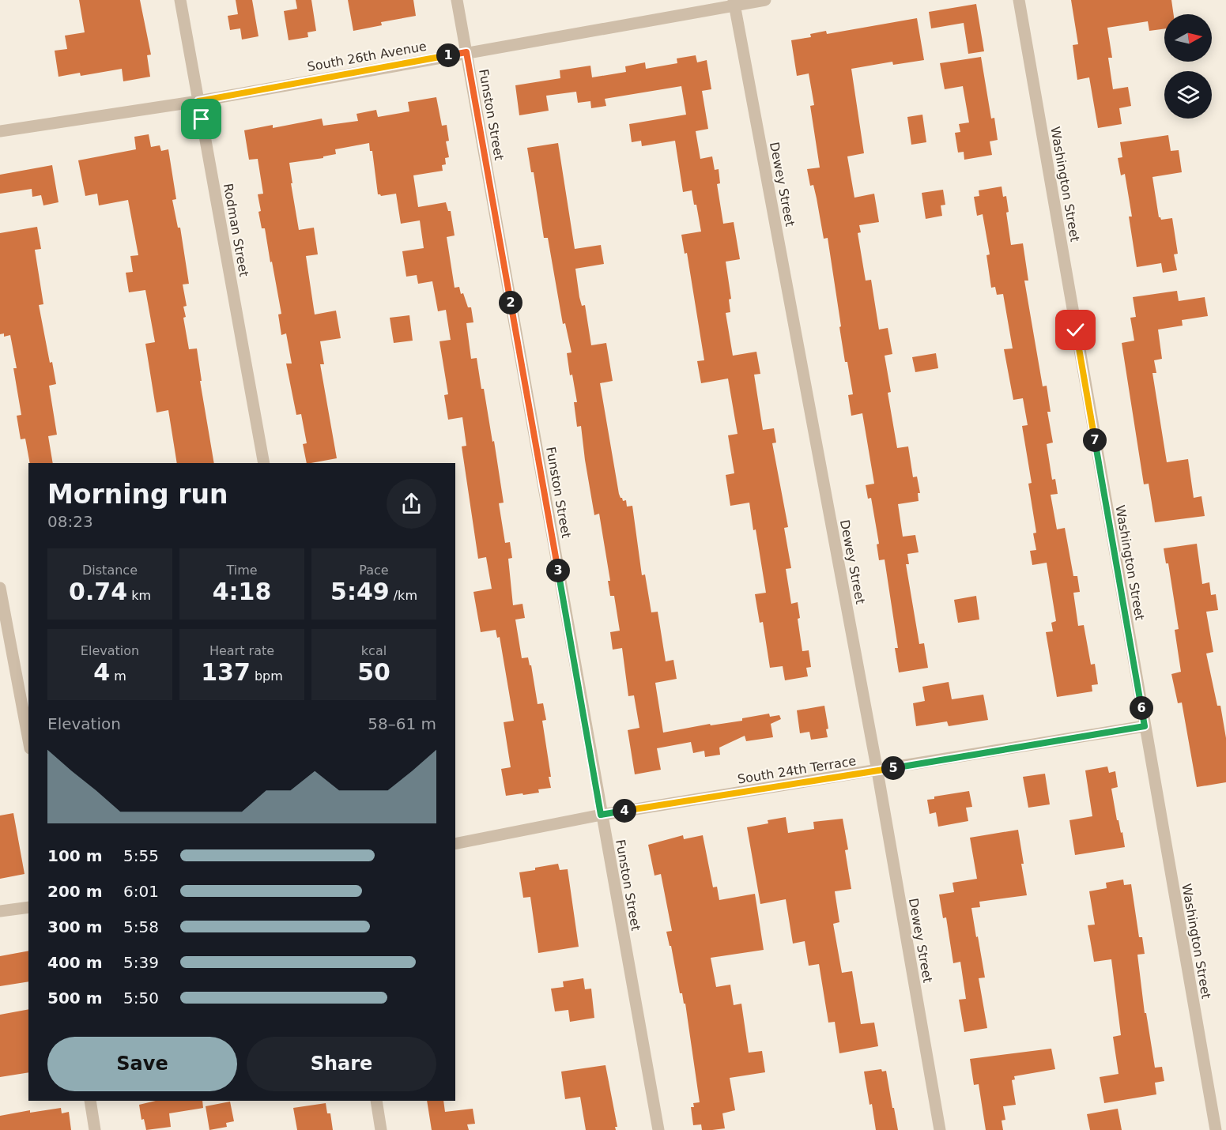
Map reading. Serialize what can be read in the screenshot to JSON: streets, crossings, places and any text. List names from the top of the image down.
{
  "streets": {
    "street": [
      "South 26th Avenue",
      "Funston Street",
      "Dewey Street",
      "Washington Street",
      "Rodman Street",
      "South 24th Terrace"
    ]
  },
  "crossings": [
    ["South 26th Avenue", "Funston Street"],
    ["South 26th Avenue", "Dewey Street"],
    ["South 26th Avenue", "Rodman Street"],
    ["Funston Street", "South 24th Terrace"],
    ["Dewey Street", "South 24th Terrace"],
    ["Washington Street", "South 24th Terrace"]
  ],
  "north": "right",
  "page": {
    "pins": [
      "1",
      "2",
      "7",
      "3",
      "6",
      "5",
      "4"
    ],
    "heading": ["Morning run", "08:23"],
    "stats": [
      ["Distance", "0.74 km"],
      ["Time", "4:18"],
      ["Pace", "5:49 /km"],
      ["Elevation", "4 m"],
      ["Heart rate", "137 bpm"],
      ["kcal", "50"]
    ],
    "chart": ["Elevation", "58–61 m"],
    "list": [
      {
        "name": "100 m",
        "note": "5:55"
      },
      {
        "name": "200 m",
        "note": "6:01"
      },
      {
        "name": "300 m",
        "note": "5:58"
      },
      {
        "name": "400 m",
        "note": "5:39"
      },
      {
        "name": "500 m",
        "note": "5:50"
      }
    ],
    "buttons": ["Save", "Share"]
  }
}
